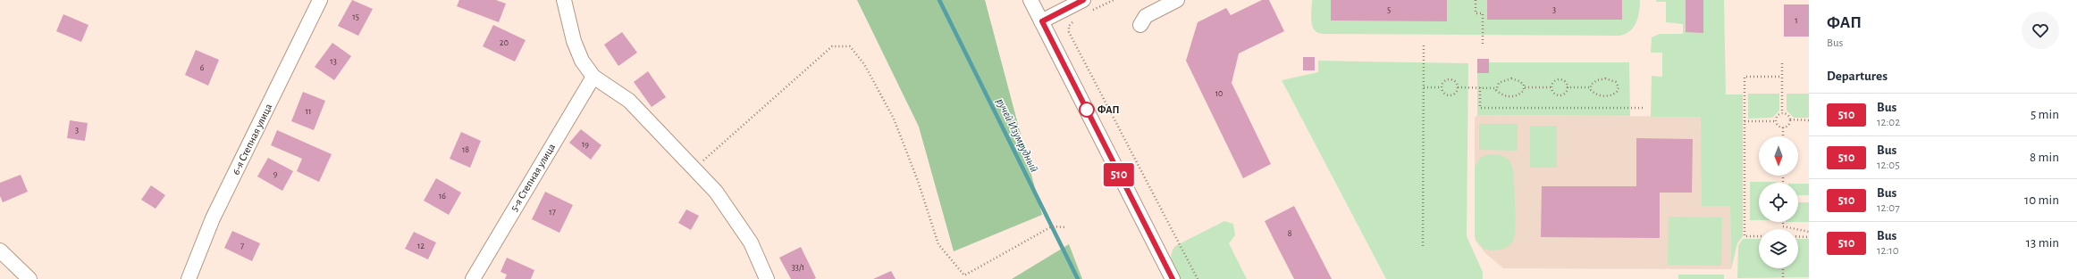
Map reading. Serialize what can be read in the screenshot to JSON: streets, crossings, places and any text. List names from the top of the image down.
{
  "streets": {
    "street": ["6-я Степная улица", "5-я Степная улица"]
  },
  "water": ["ручей Изумрудный"],
  "places": ["ФАП"],
  "lines": ["bus line 510"],
  "house_numbers": [
    "5",
    "3",
    "15",
    "1",
    "20",
    "13",
    "6",
    "10",
    "11",
    "3",
    "19",
    "18",
    "9",
    "16",
    "17",
    "8",
    "7",
    "12",
    "33/1"
  ],
  "north": "bottom",
  "page": {
    "on_map": "510",
    "heading": [
      ["ФАП", "Bus"],
      "Departures"
    ],
    "list": [
      {
        "mark": "510",
        "name": "Bus",
        "note": "12:02",
        "value": "5 min"
      },
      {
        "mark": "510",
        "name": "Bus",
        "note": "12:05",
        "value": "8 min"
      },
      {
        "mark": "510",
        "name": "Bus",
        "note": "12:07",
        "value": "10 min"
      },
      {
        "mark": "510",
        "name": "Bus",
        "note": "12:10",
        "value": "13 min"
      }
    ]
  }
}
